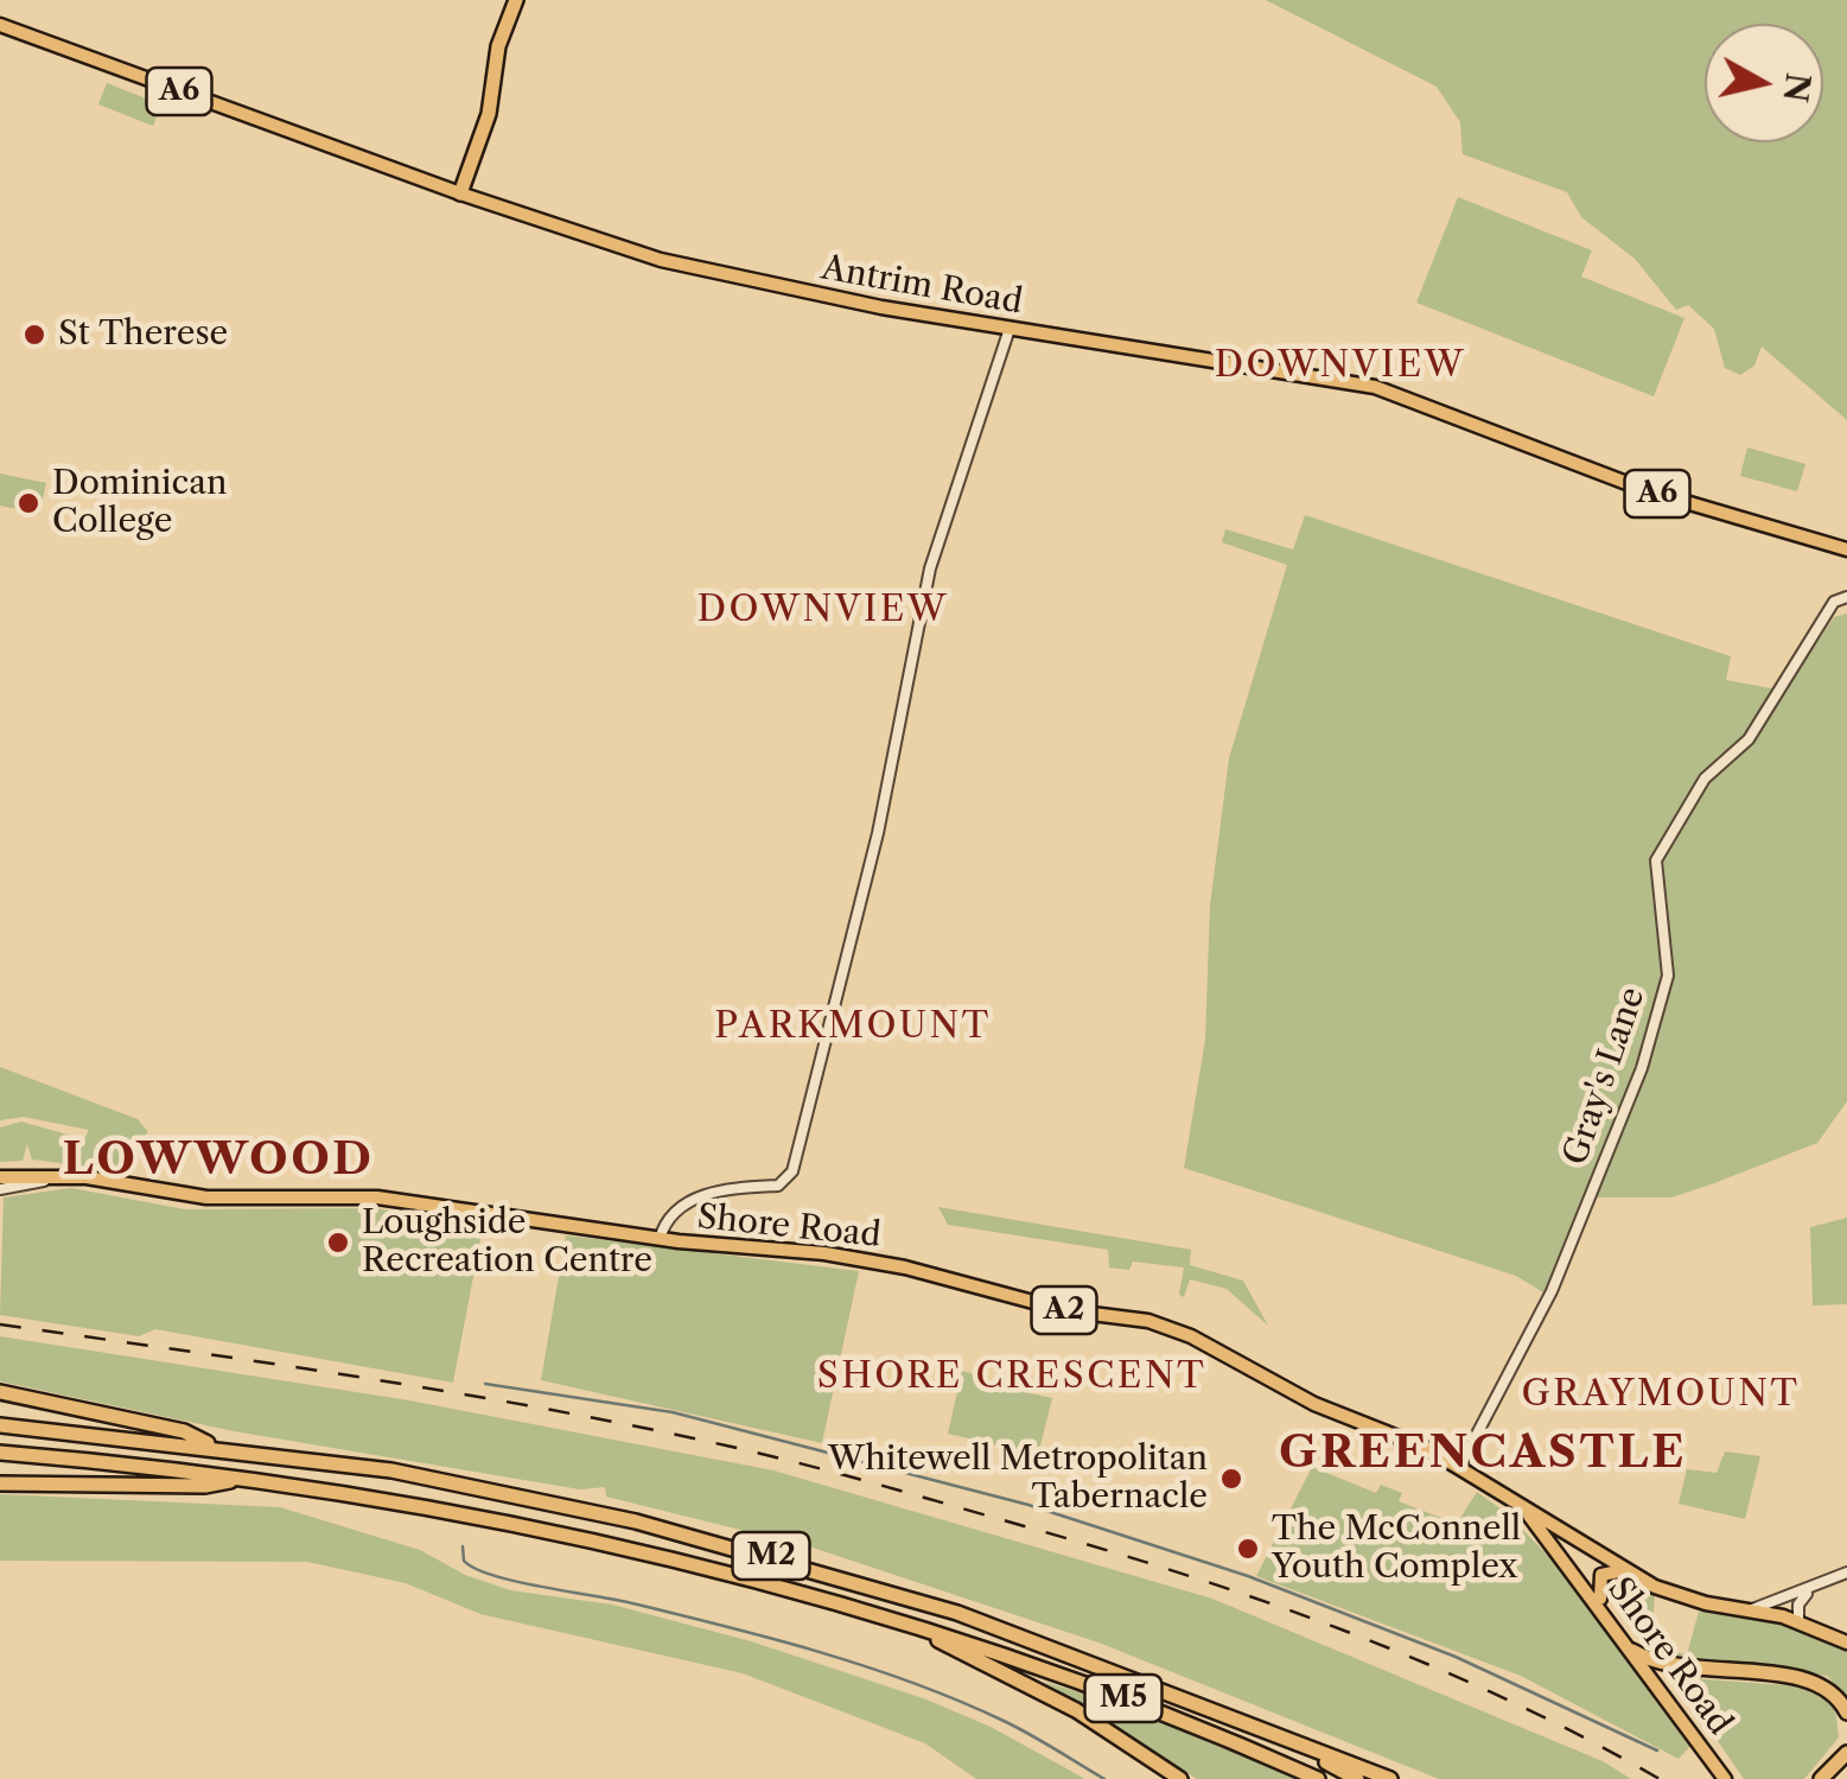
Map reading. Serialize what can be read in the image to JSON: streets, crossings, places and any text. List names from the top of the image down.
{
  "streets": {
    "highway": ["M2", "M5"],
    "main road": [
      "A6",
      "Antrim Road",
      "Shore Road",
      "A2"
    ],
    "street": ["Gray's Lane"]
  },
  "crossings": [
    ["Gray's Lane", "Shore Road"],
    ["M2", "M5"]
  ],
  "districts": [
    "DOWNVIEW",
    "DOWNVIEW",
    "PARKMOUNT",
    "LOWWOOD",
    "SHORE CRESCENT",
    "GRAYMOUNT",
    "GREENCASTLE"
  ],
  "places": [
    "St Therese",
    "Dominican College",
    "Loughside Recreation Centre",
    "Whitewell Metropolitan Tabernacle",
    "The McConnell Youth Complex"
  ],
  "north": "right"
}
